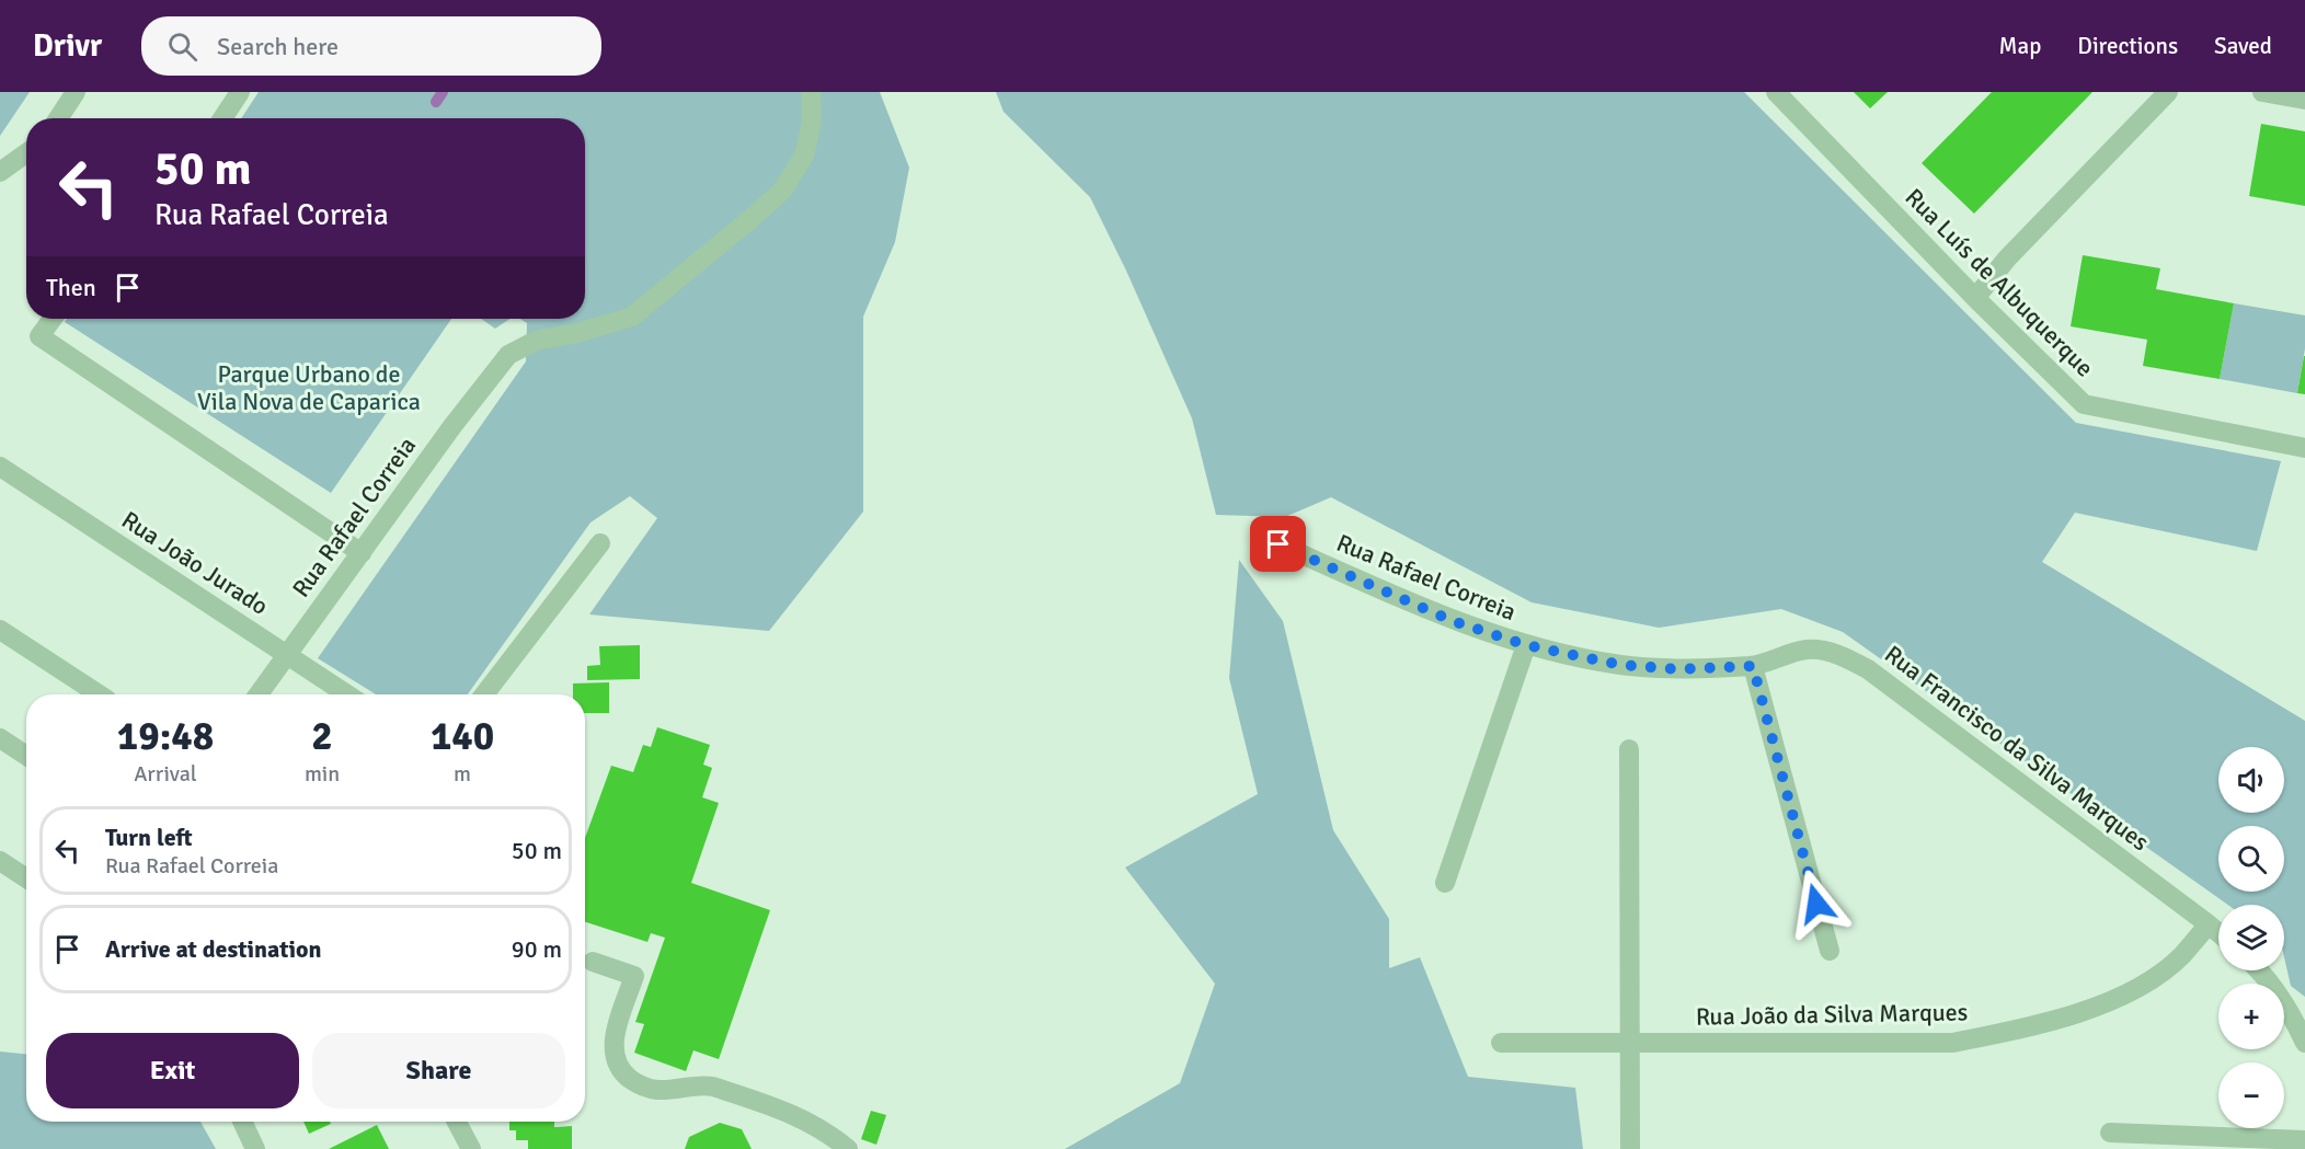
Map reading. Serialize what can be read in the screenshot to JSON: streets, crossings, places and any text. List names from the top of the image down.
{
  "streets": {
    "street": [
      "Rua Luís de Albuquerque",
      "Rua Rafael Correia",
      "Rua João Jurado",
      "Rua Francisco da Silva Marques",
      "Rua João da Silva Marques"
    ]
  },
  "crossings": [
    ["Rua Rafael Correia", "Rua João Jurado"],
    ["Rua Rafael Correia", "Rua Francisco da Silva Marques"],
    ["Rua Francisco da Silva Marques", "Rua João da Silva Marques"]
  ],
  "parks": ["Parque Urbano de Vila Nova de Caparica"],
  "page": {
    "header": "Drivr",
    "search": "Search here",
    "nav": ["Map", "Directions", "Saved"],
    "turn": ["50 m", "Rua Rafael Correia"],
    "then": "Then",
    "eta": [
      "19:48",
      "Arrival",
      "2",
      "min",
      "140",
      "m"
    ],
    "map_buttons": ["+", "−"],
    "list": [
      {
        "name": "Turn left",
        "note": "Rua Rafael Correia",
        "value": "50 m"
      },
      {
        "name": "Arrive at destination",
        "value": "90 m"
      }
    ],
    "buttons": ["Exit", "Share"]
  }
}
